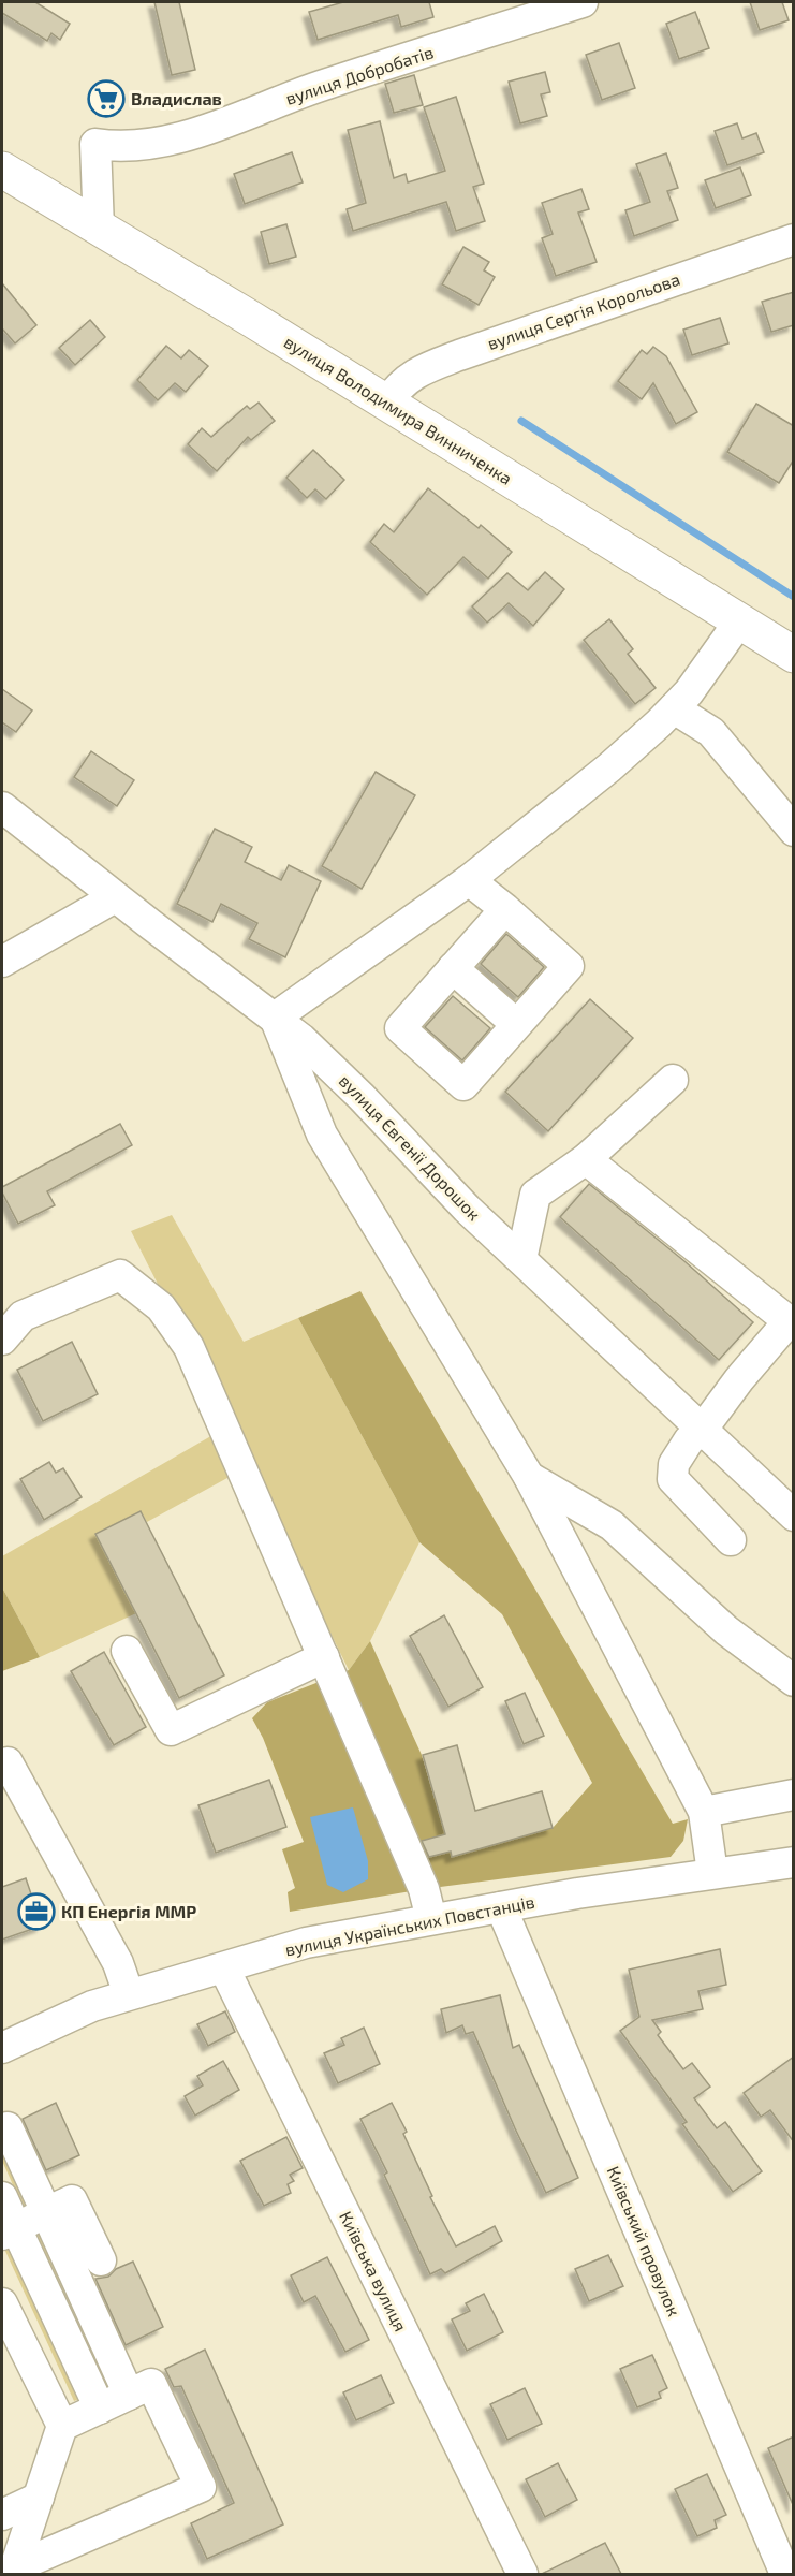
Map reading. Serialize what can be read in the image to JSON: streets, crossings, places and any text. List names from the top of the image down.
{
  "streets": {
    "main road": ["вулиця Володимира Винниченка"],
    "street": [
      "вулиця Добробатів",
      "вулиця Сергія Корольова",
      "вулиця Євгенії Дорошок",
      "вулиця Українських Повстанців",
      "Київський провулок",
      "Київська вулиця"
    ]
  },
  "crossings": [
    ["вулиця Добробатів", "вулиця Володимира Винниченка"],
    ["вулиця Сергія Корольова", "вулиця Володимира Винниченка"],
    ["вулиця Українських Повстанців", "Київський провулок"],
    ["вулиця Українських Повстанців", "Київська вулиця"]
  ],
  "places": {
    "supermarket": ["Владислав"],
    "office": ["КП Енергія ММР"]
  }
}
